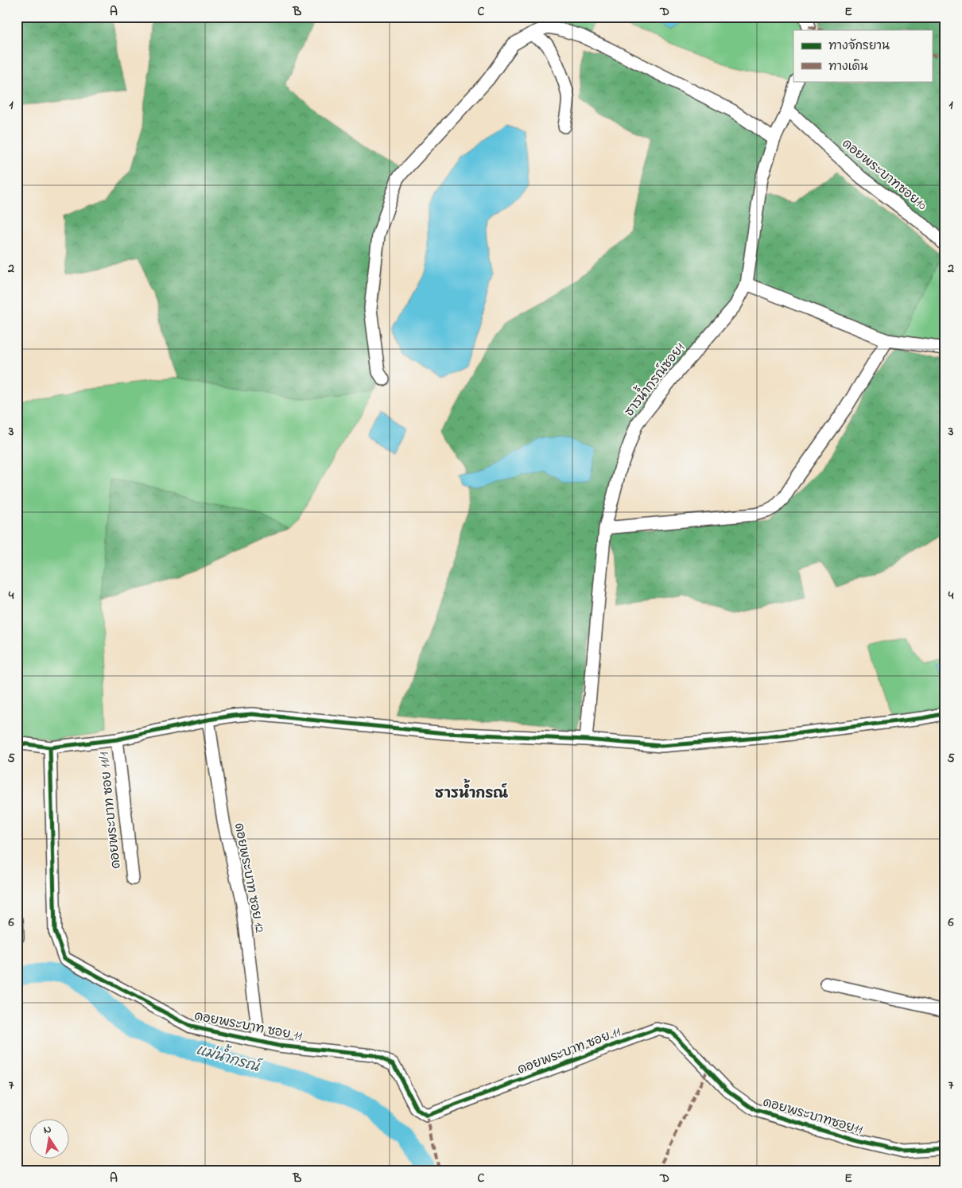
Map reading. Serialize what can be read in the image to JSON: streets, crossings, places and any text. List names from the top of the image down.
{
  "streets": {
    "street": [
      "ดอยพระบาทซอย10",
      "ธารน้ำกรณ์ซอย1",
      "ดอยพระบาท ซอย 11/1",
      "ดอยพระบาท ซอย 12",
      "ดอยพระบาท ซอย 11",
      "ดอยพระบาทซอย11"
    ]
  },
  "crossings": [
    ["ดอยพระบาทซอย10", "ธารน้ำกรณ์ซอย1"],
    ["ดอยพระบาท ซอย 12", "ดอยพระบาท ซอย 11"],
    ["ดอยพระบาท ซอย 11", "ดอยพระบาทซอย11"]
  ],
  "districts": ["ธารน้ำกรณ์"],
  "water": ["แม่น้ำกรณ์"],
  "legend": ["ทางจักรยาน", "ทางเดิน"],
  "north": "top",
  "grid": {
    "columns": [
      "A",
      "B",
      "C",
      "D",
      "E"
    ],
    "rows": [
      "1",
      "2",
      "3",
      "4",
      "5",
      "6",
      "7"
    ]
  }
}
